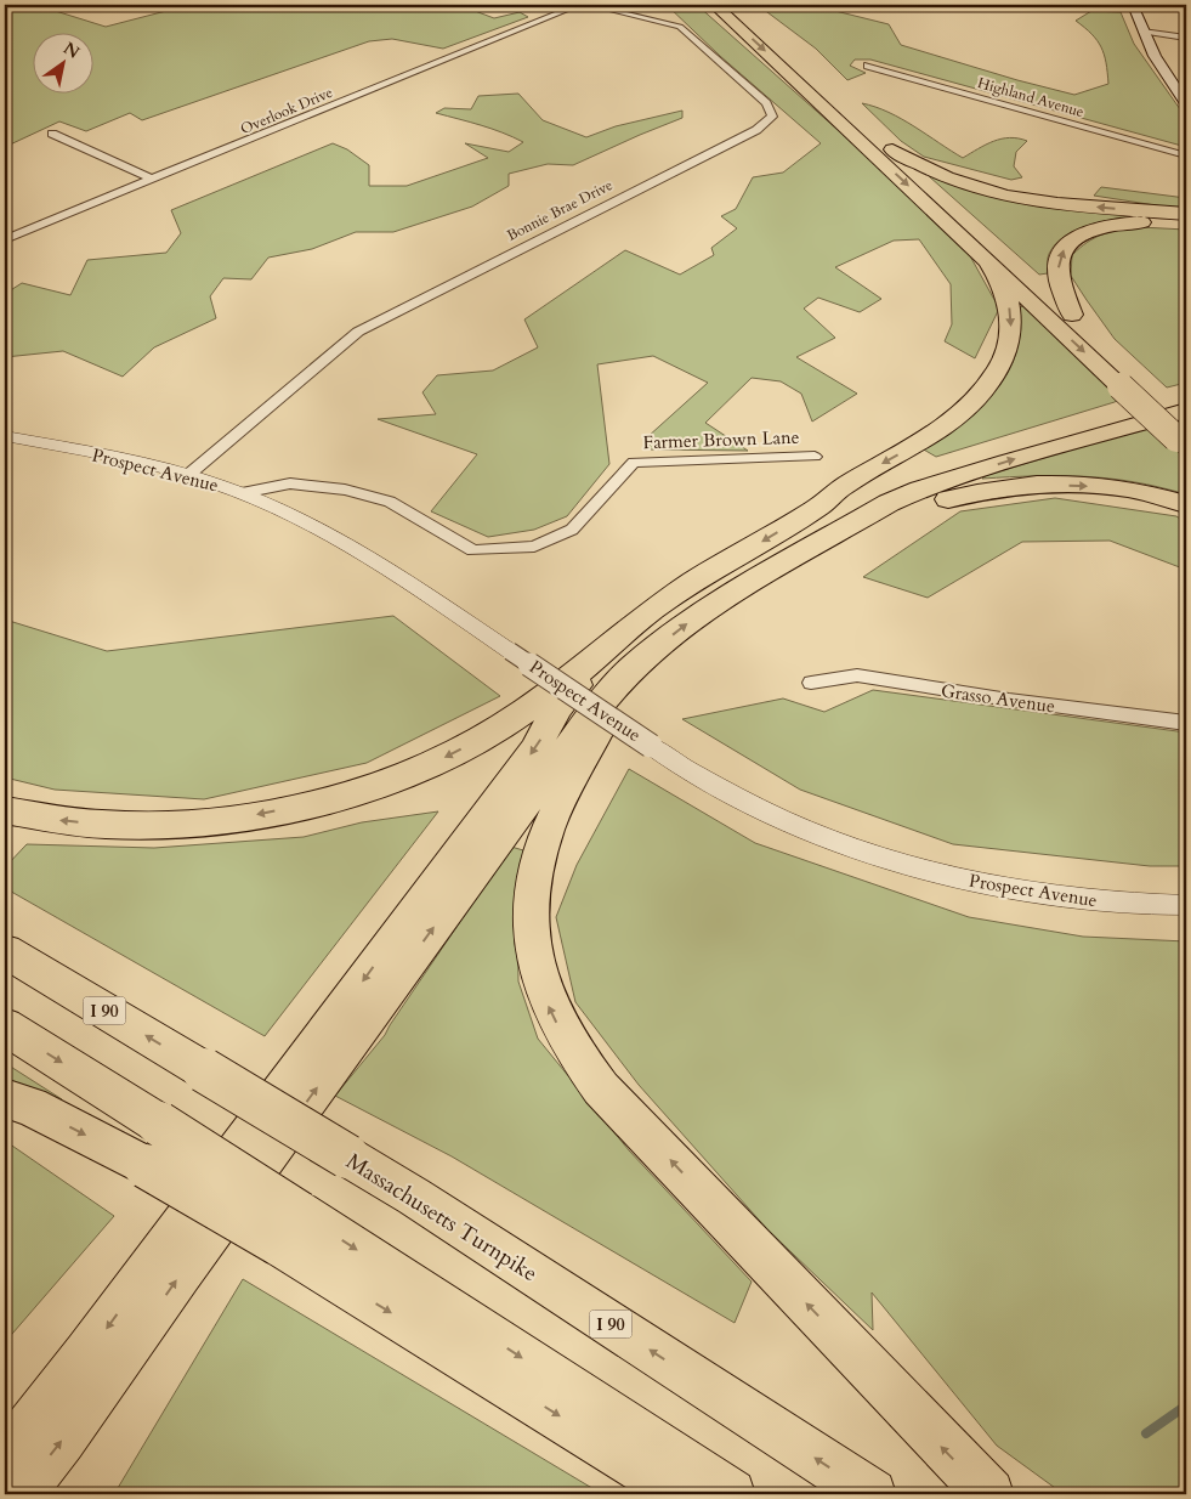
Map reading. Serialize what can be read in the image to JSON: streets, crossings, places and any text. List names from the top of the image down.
{
  "streets": {
    "highway": ["I 90", "Massachusetts Turnpike"],
    "street": [
      "Highland Avenue",
      "Overlook Drive",
      "Bonnie Brae Drive",
      "Farmer Brown Lane",
      "Prospect Avenue",
      "Grasso Avenue"
    ]
  },
  "crossings": [
    ["Bonnie Brae Drive", "Prospect Avenue"],
    ["Farmer Brown Lane", "Prospect Avenue"]
  ],
  "north": "top right"
}
